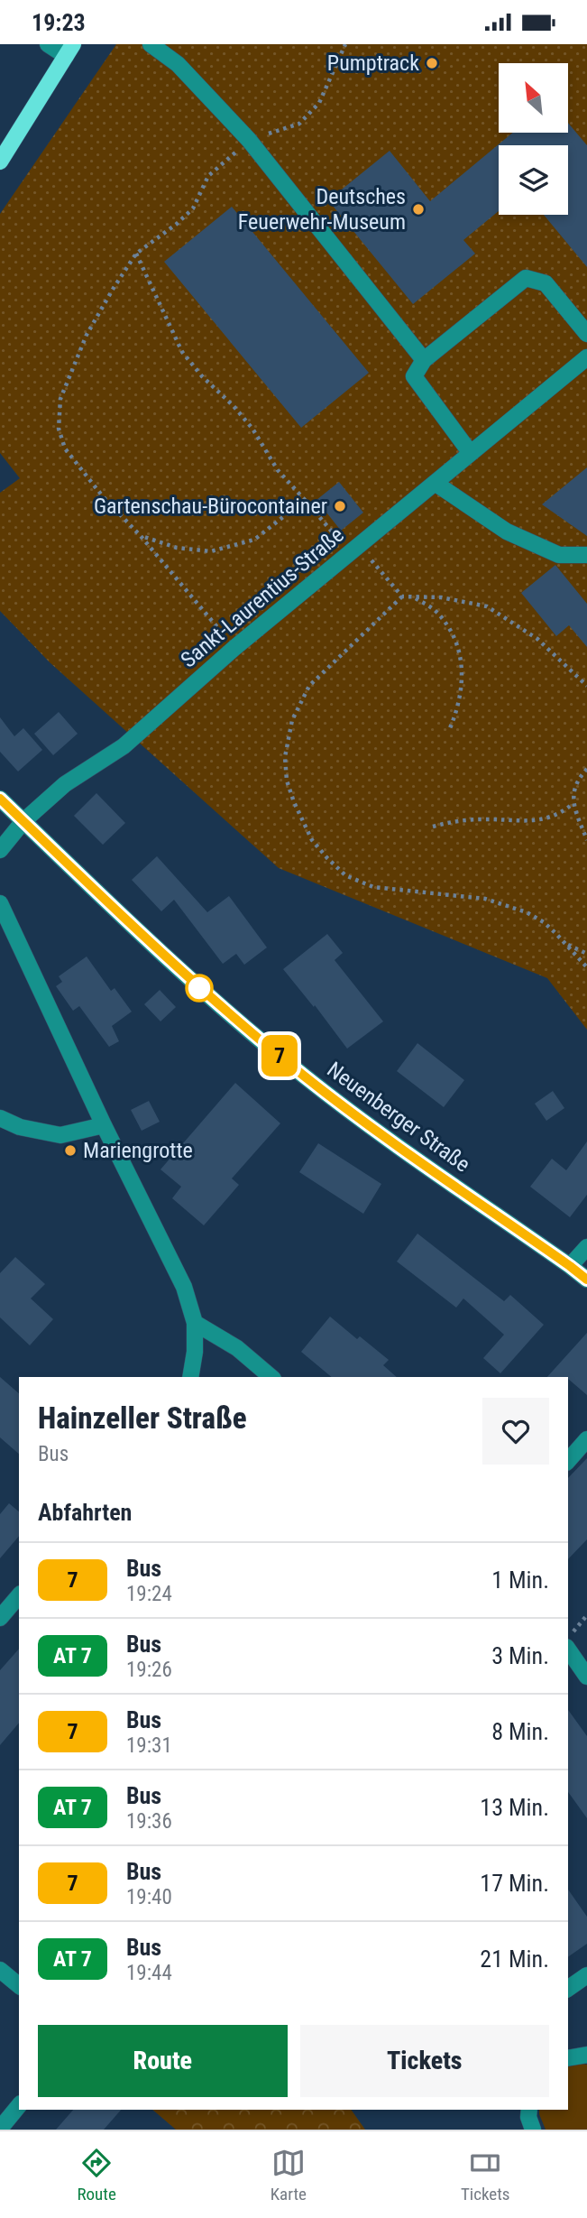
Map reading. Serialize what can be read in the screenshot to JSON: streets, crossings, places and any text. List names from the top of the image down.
{
  "streets": {
    "street": ["Sankt-Laurentius-Straße", "Neuenberger Straße"]
  },
  "crossings": [
    ["Sankt-Laurentius-Straße", "Neuenberger Straße"]
  ],
  "places": [
    "Pumptrack",
    "Deutsches Feuerwehr-Museum",
    "Gartenschau-Bürocontainer",
    "Mariengrotte"
  ],
  "lines": ["bus line 7"],
  "north": "top left",
  "page": {
    "status": "19:23",
    "on_map": "7",
    "heading": [
      ["Hainzeller Straße", "Bus"],
      "Abfahrten"
    ],
    "list": [
      {
        "mark": "7",
        "name": "Bus",
        "note": "19:24",
        "value": "1 Min."
      },
      {
        "mark": "AT 7",
        "name": "Bus",
        "note": "19:26",
        "value": "3 Min."
      },
      {
        "mark": "7",
        "name": "Bus",
        "note": "19:31",
        "value": "8 Min."
      },
      {
        "mark": "AT 7",
        "name": "Bus",
        "note": "19:36",
        "value": "13 Min."
      },
      {
        "mark": "7",
        "name": "Bus",
        "note": "19:40",
        "value": "17 Min."
      },
      {
        "mark": "AT 7",
        "name": "Bus",
        "note": "19:44",
        "value": "21 Min."
      }
    ],
    "buttons": ["Route", "Tickets"],
    "tabs": ["Route", "Karte", "Tickets"]
  }
}
